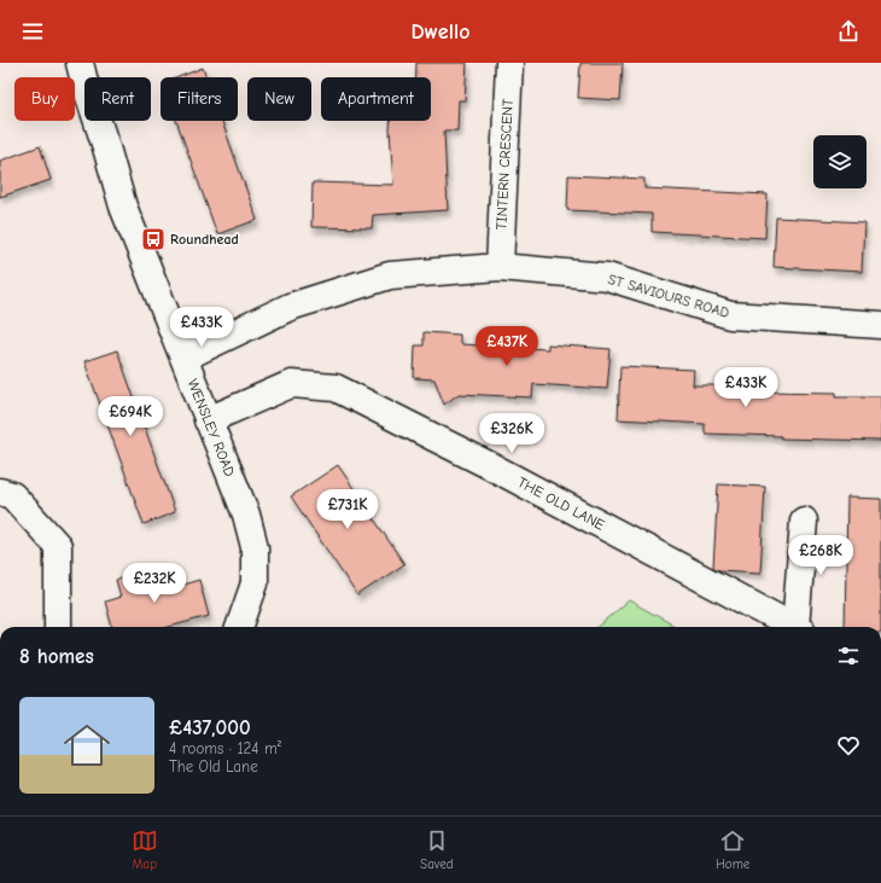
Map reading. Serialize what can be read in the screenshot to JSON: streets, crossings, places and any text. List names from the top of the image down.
{
  "streets": {
    "street": [
      "TINTERN CRESCENT",
      "ST SAVIOURS ROAD",
      "WENSLEY ROAD",
      "THE OLD LANE"
    ]
  },
  "crossings": [
    ["TINTERN CRESCENT", "ST SAVIOURS ROAD"],
    ["ST SAVIOURS ROAD", "WENSLEY ROAD"],
    ["WENSLEY ROAD", "THE OLD LANE"]
  ],
  "places": {
    "bus stop": ["Roundhead"]
  },
  "page": {
    "header": "Dwello",
    "chip": [
      "Buy",
      "Rent",
      "Filters",
      "New",
      "Apartment"
    ],
    "price": [
      "£433K",
      "£437K",
      "£433K",
      "£694K",
      "£326K",
      "£731K",
      "£268K",
      "£232K"
    ],
    "heading": "8 homes",
    "list": [
      {
        "name": "£437,000",
        "note": "4 rooms · 124 m² · The Old Lane"
      }
    ],
    "tabs": ["Map", "Saved", "Home"]
  }
}
